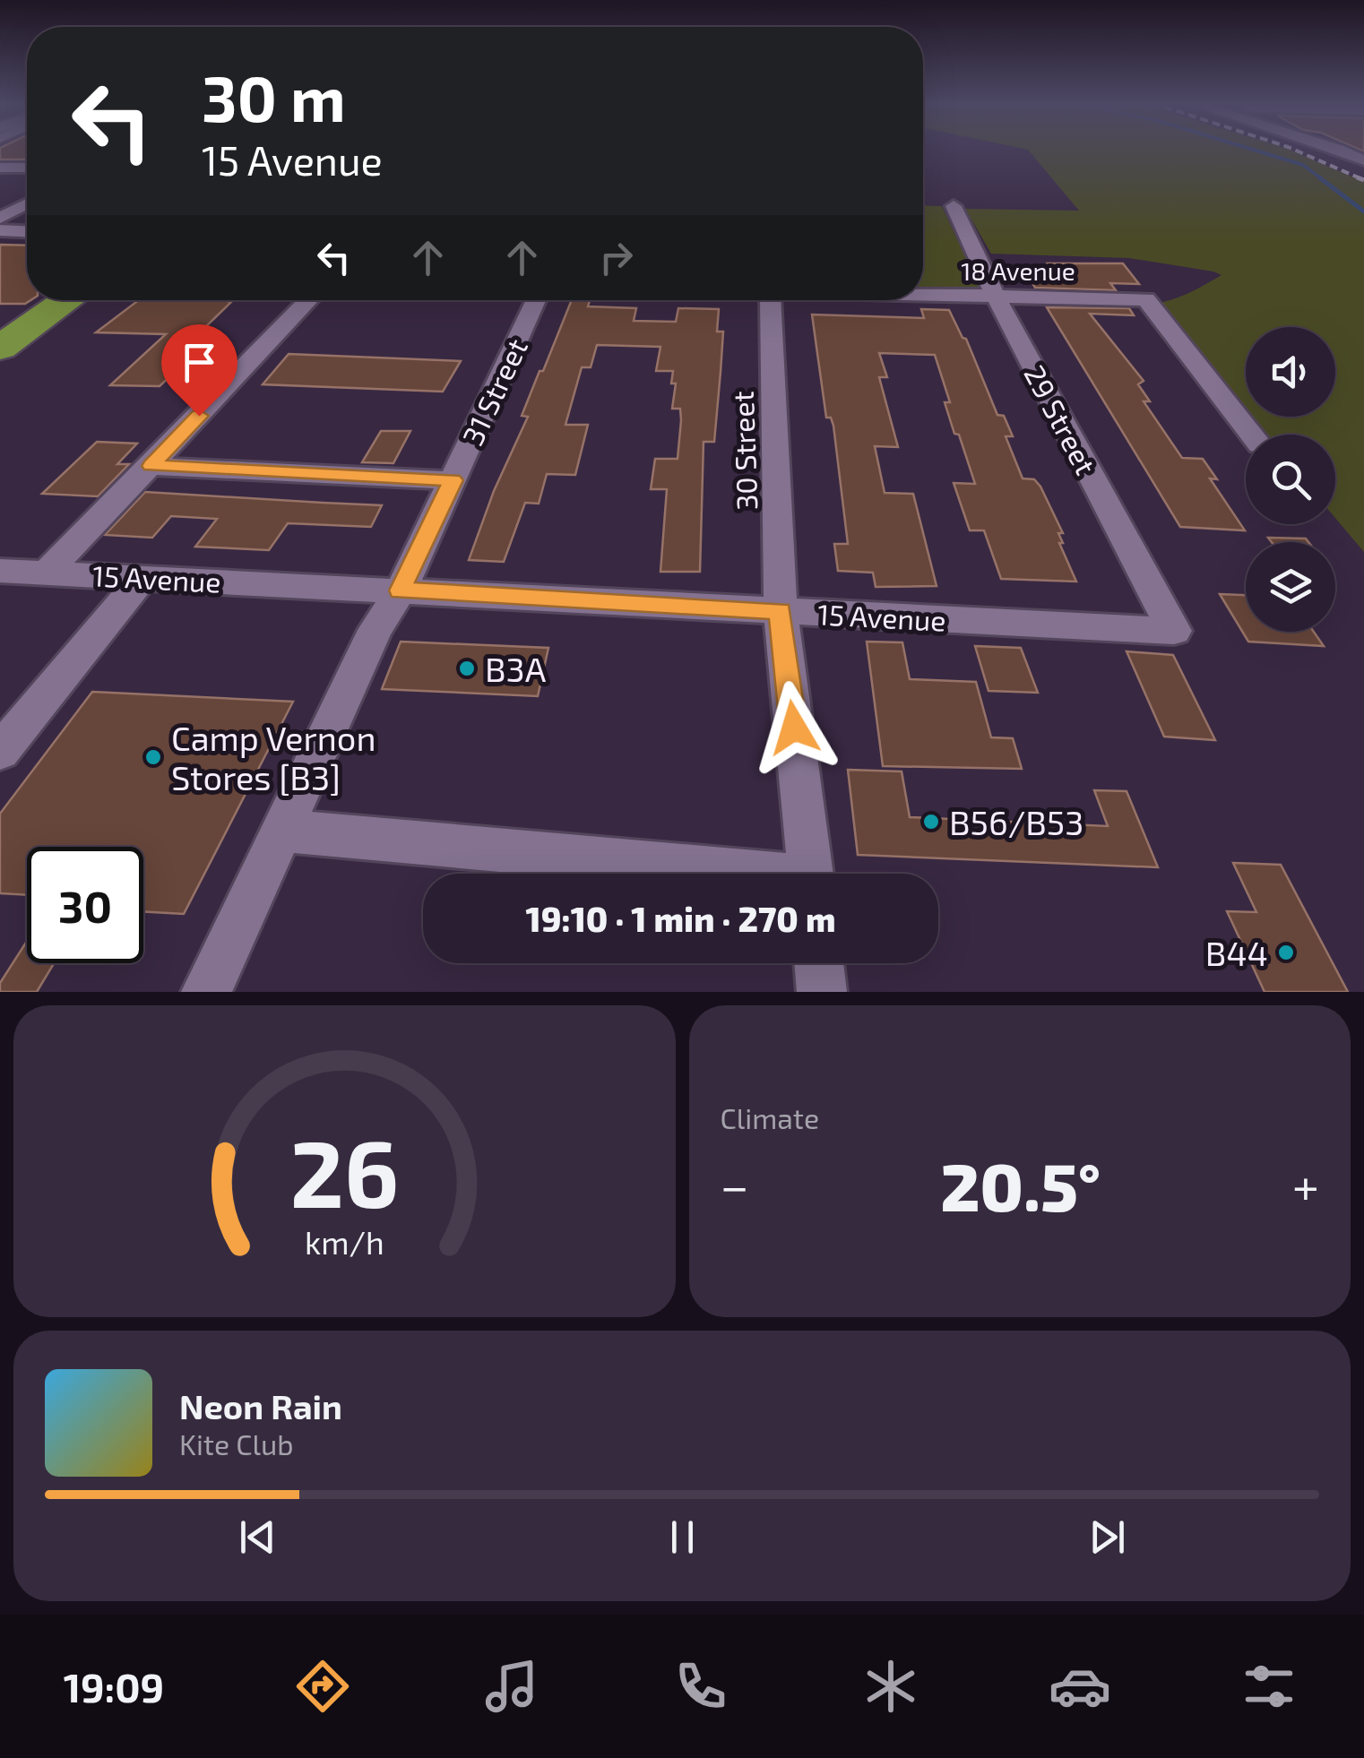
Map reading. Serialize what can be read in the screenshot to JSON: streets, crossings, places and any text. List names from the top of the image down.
{
  "streets": {
    "street": [
      "18 Avenue",
      "31 Street",
      "29 Street",
      "30 Street",
      "15 Avenue"
    ]
  },
  "crossings": [
    ["18 Avenue", "29 Street"],
    ["31 Street", "15 Avenue"],
    ["29 Street", "15 Avenue"],
    ["30 Street", "15 Avenue"]
  ],
  "places": [
    "B3A",
    "Camp Vernon Stores [B3]",
    "B56/B53",
    "B44"
  ],
  "page": {
    "turn": ["30 m", "15 Avenue"],
    "limit": "30",
    "trip": "19:10 · 1 min · 270 m",
    "tile": "Climate",
    "heat": ["−", "20.5°", "+"],
    "song": ["Neon Rain", "Kite Club"],
    "tabs": "19:09",
    "gauge": ["26", "km/h"]
  }
}
